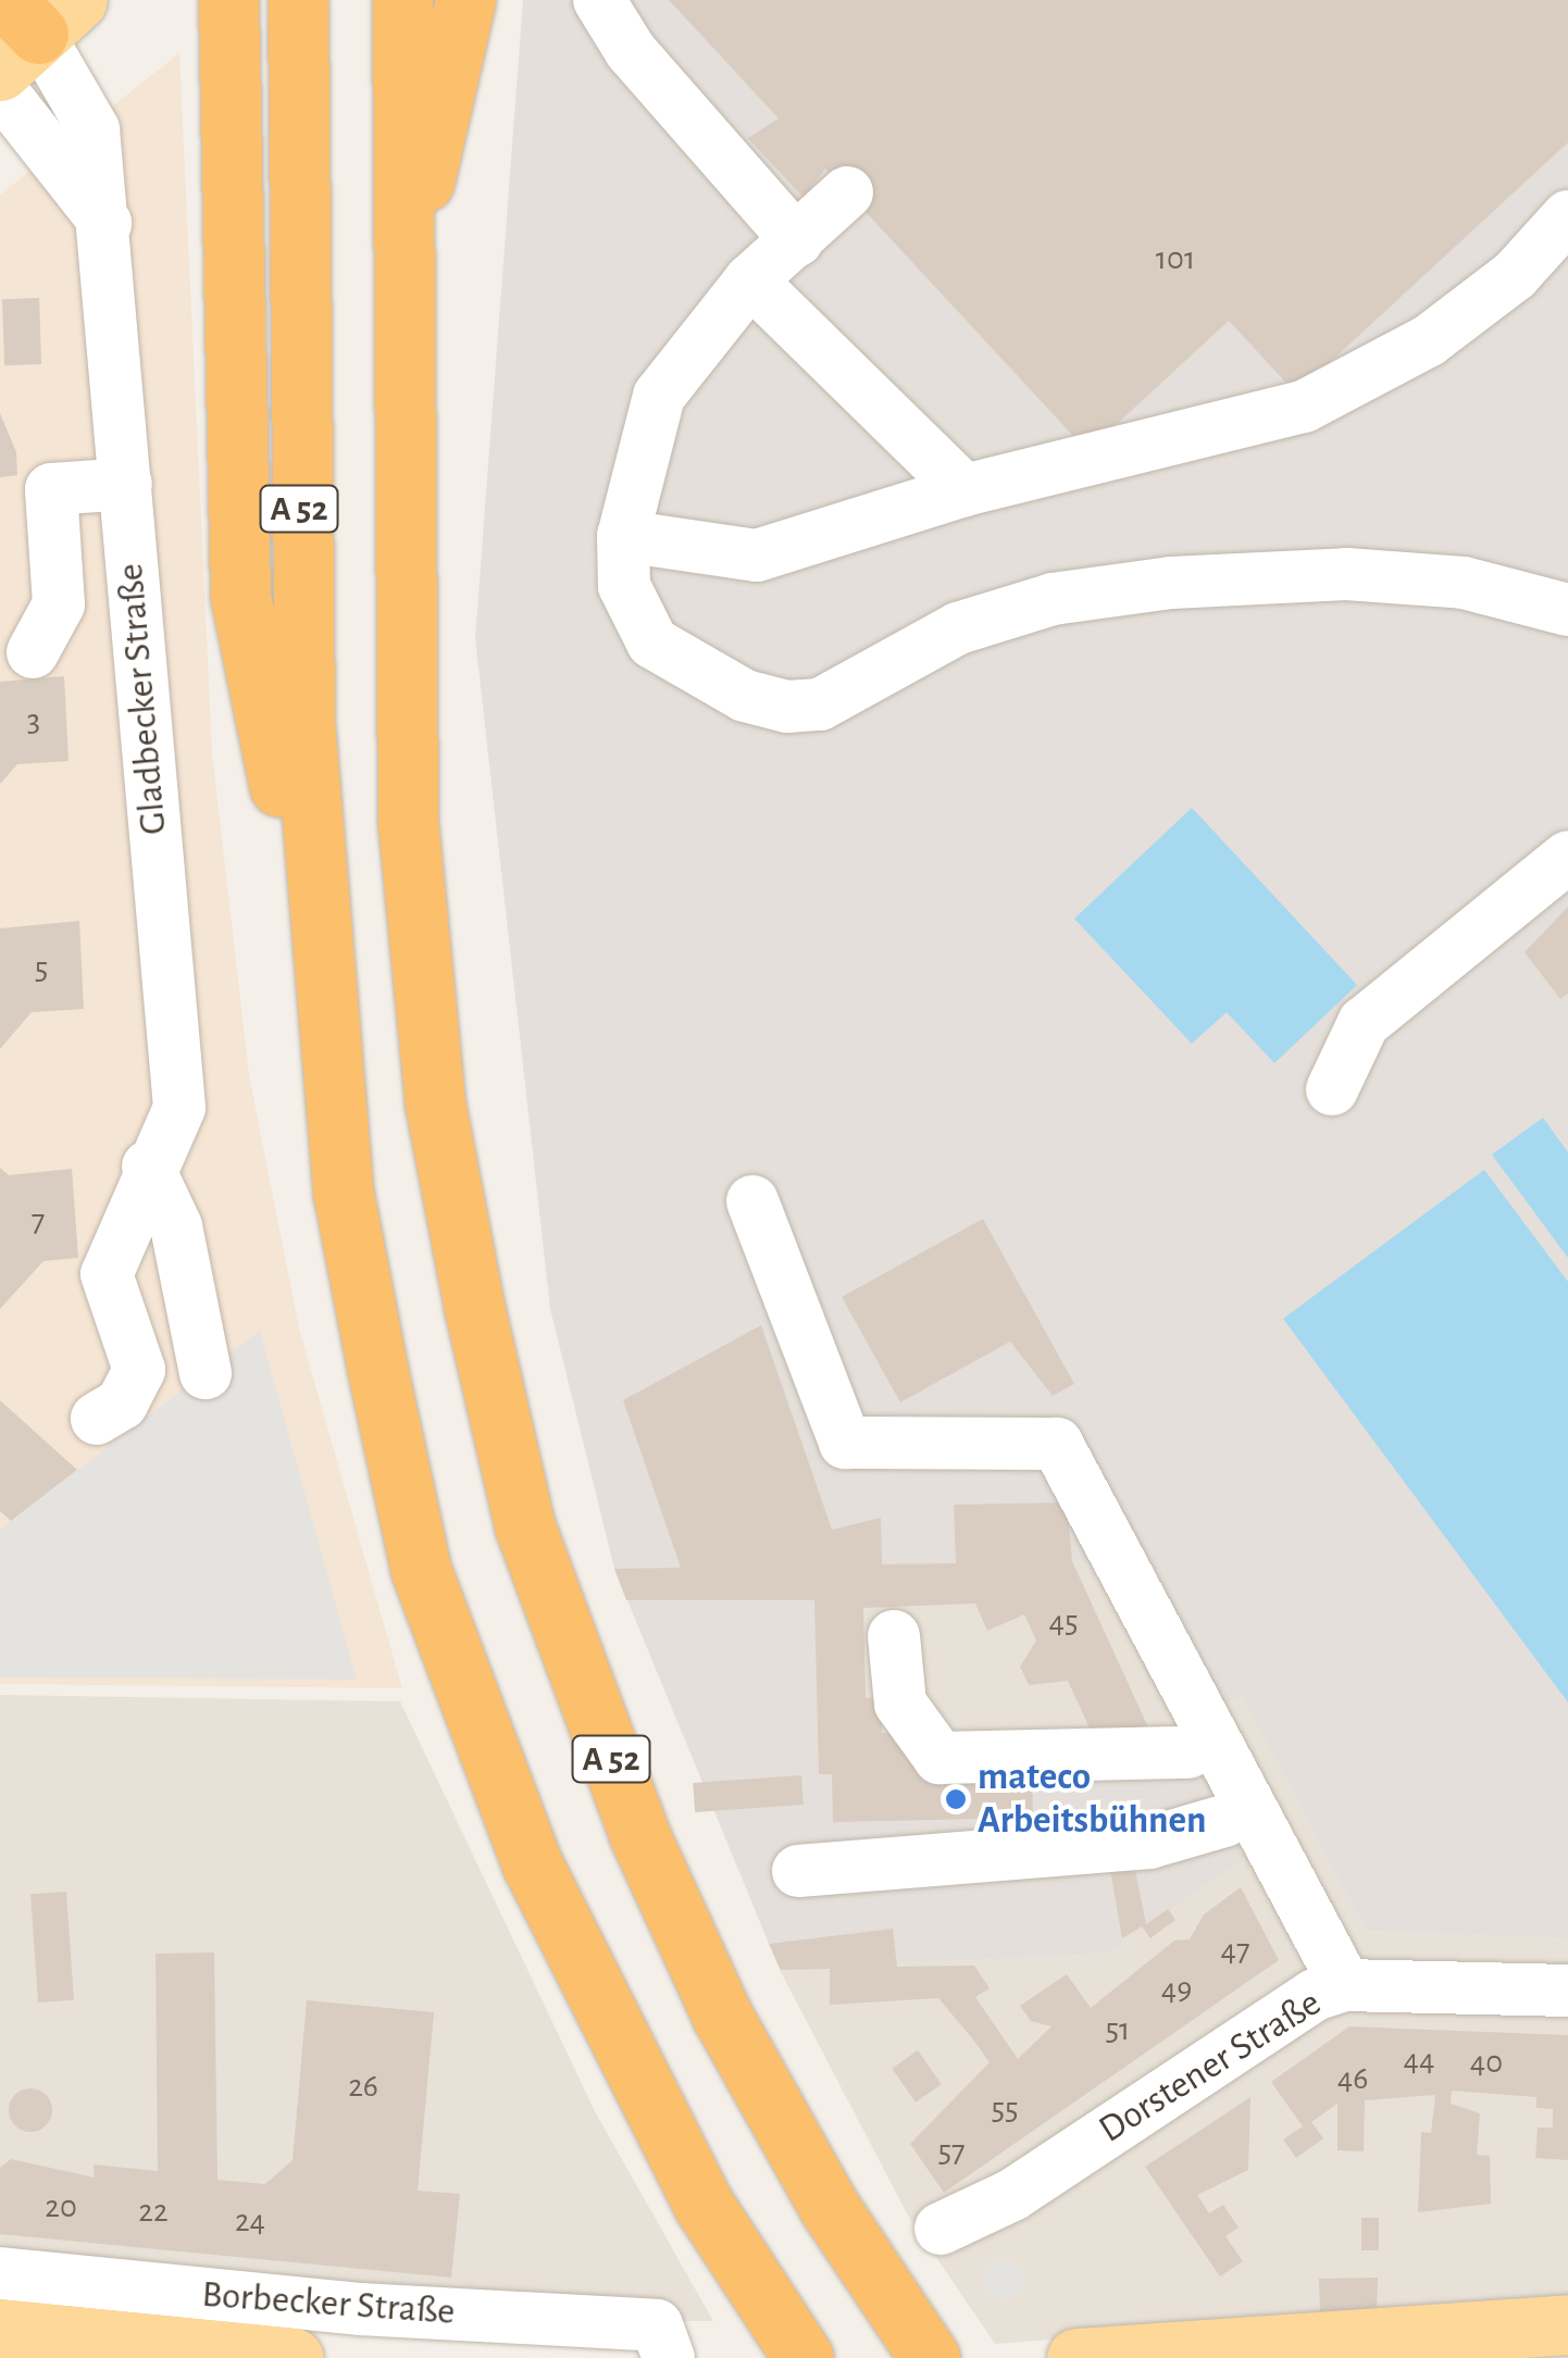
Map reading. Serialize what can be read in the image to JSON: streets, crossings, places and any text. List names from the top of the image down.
{
  "streets": {
    "highway": ["A 52"],
    "street": ["Gladbecker Straße", "Dorstener Straße", "Borbecker Straße"]
  },
  "places": ["mateco Arbeitsbühnen"],
  "house_numbers": [
    "101",
    "3",
    "5",
    "7",
    "45",
    "47",
    "49",
    "51",
    "44",
    "40",
    "46",
    "26",
    "55",
    "57",
    "20",
    "22",
    "24"
  ]
}
